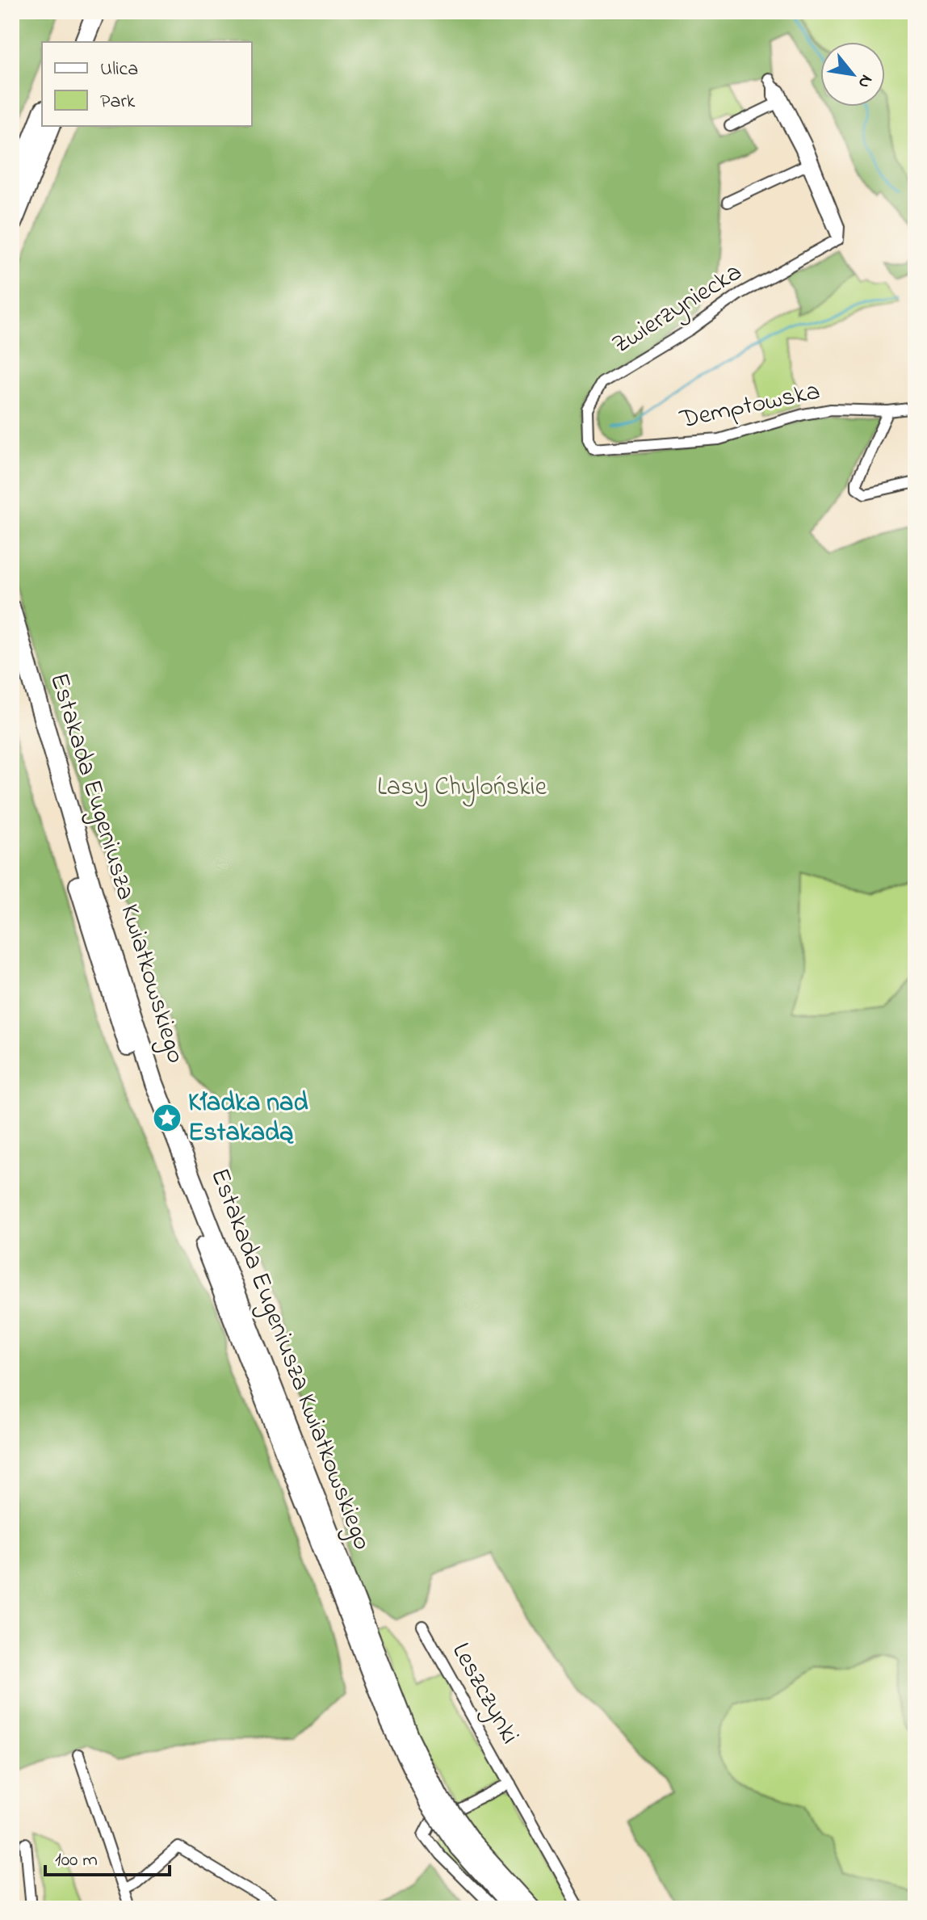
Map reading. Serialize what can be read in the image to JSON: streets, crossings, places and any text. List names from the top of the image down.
{
  "streets": {
    "highway": ["Estakada Eugeniusza Kwiatkowskiego"],
    "street": ["Zwierzyniecka", "Demptowska", "Leszczynki"]
  },
  "crossings": [
    ["Zwierzyniecka", "Demptowska"]
  ],
  "parks": ["Lasy Chylońskie"],
  "places": {
    "place": ["Kładka nad Estakadą"]
  },
  "legend": ["Ulica", "Park"],
  "scale_bar": "100 m",
  "north": "bottom right"
}
